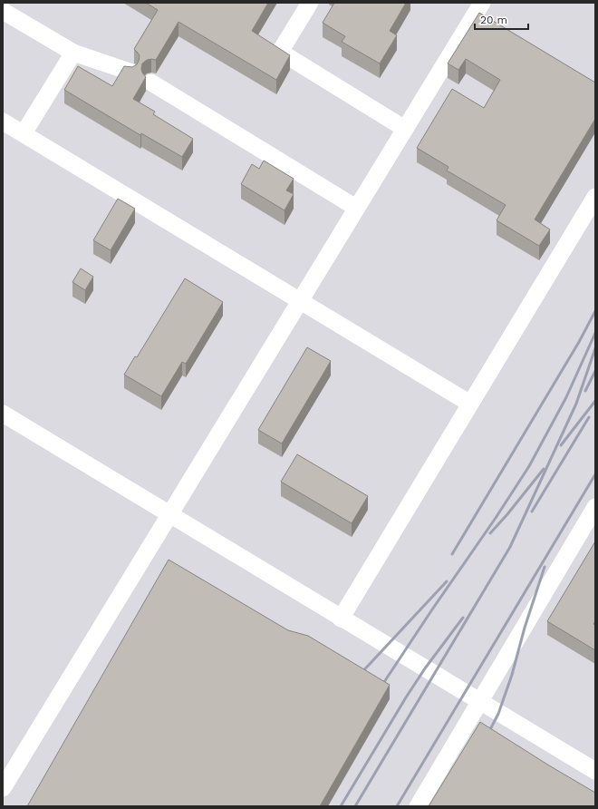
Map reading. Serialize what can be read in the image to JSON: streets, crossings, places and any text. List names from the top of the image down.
{
  "scale_bar": "20 m"
}
